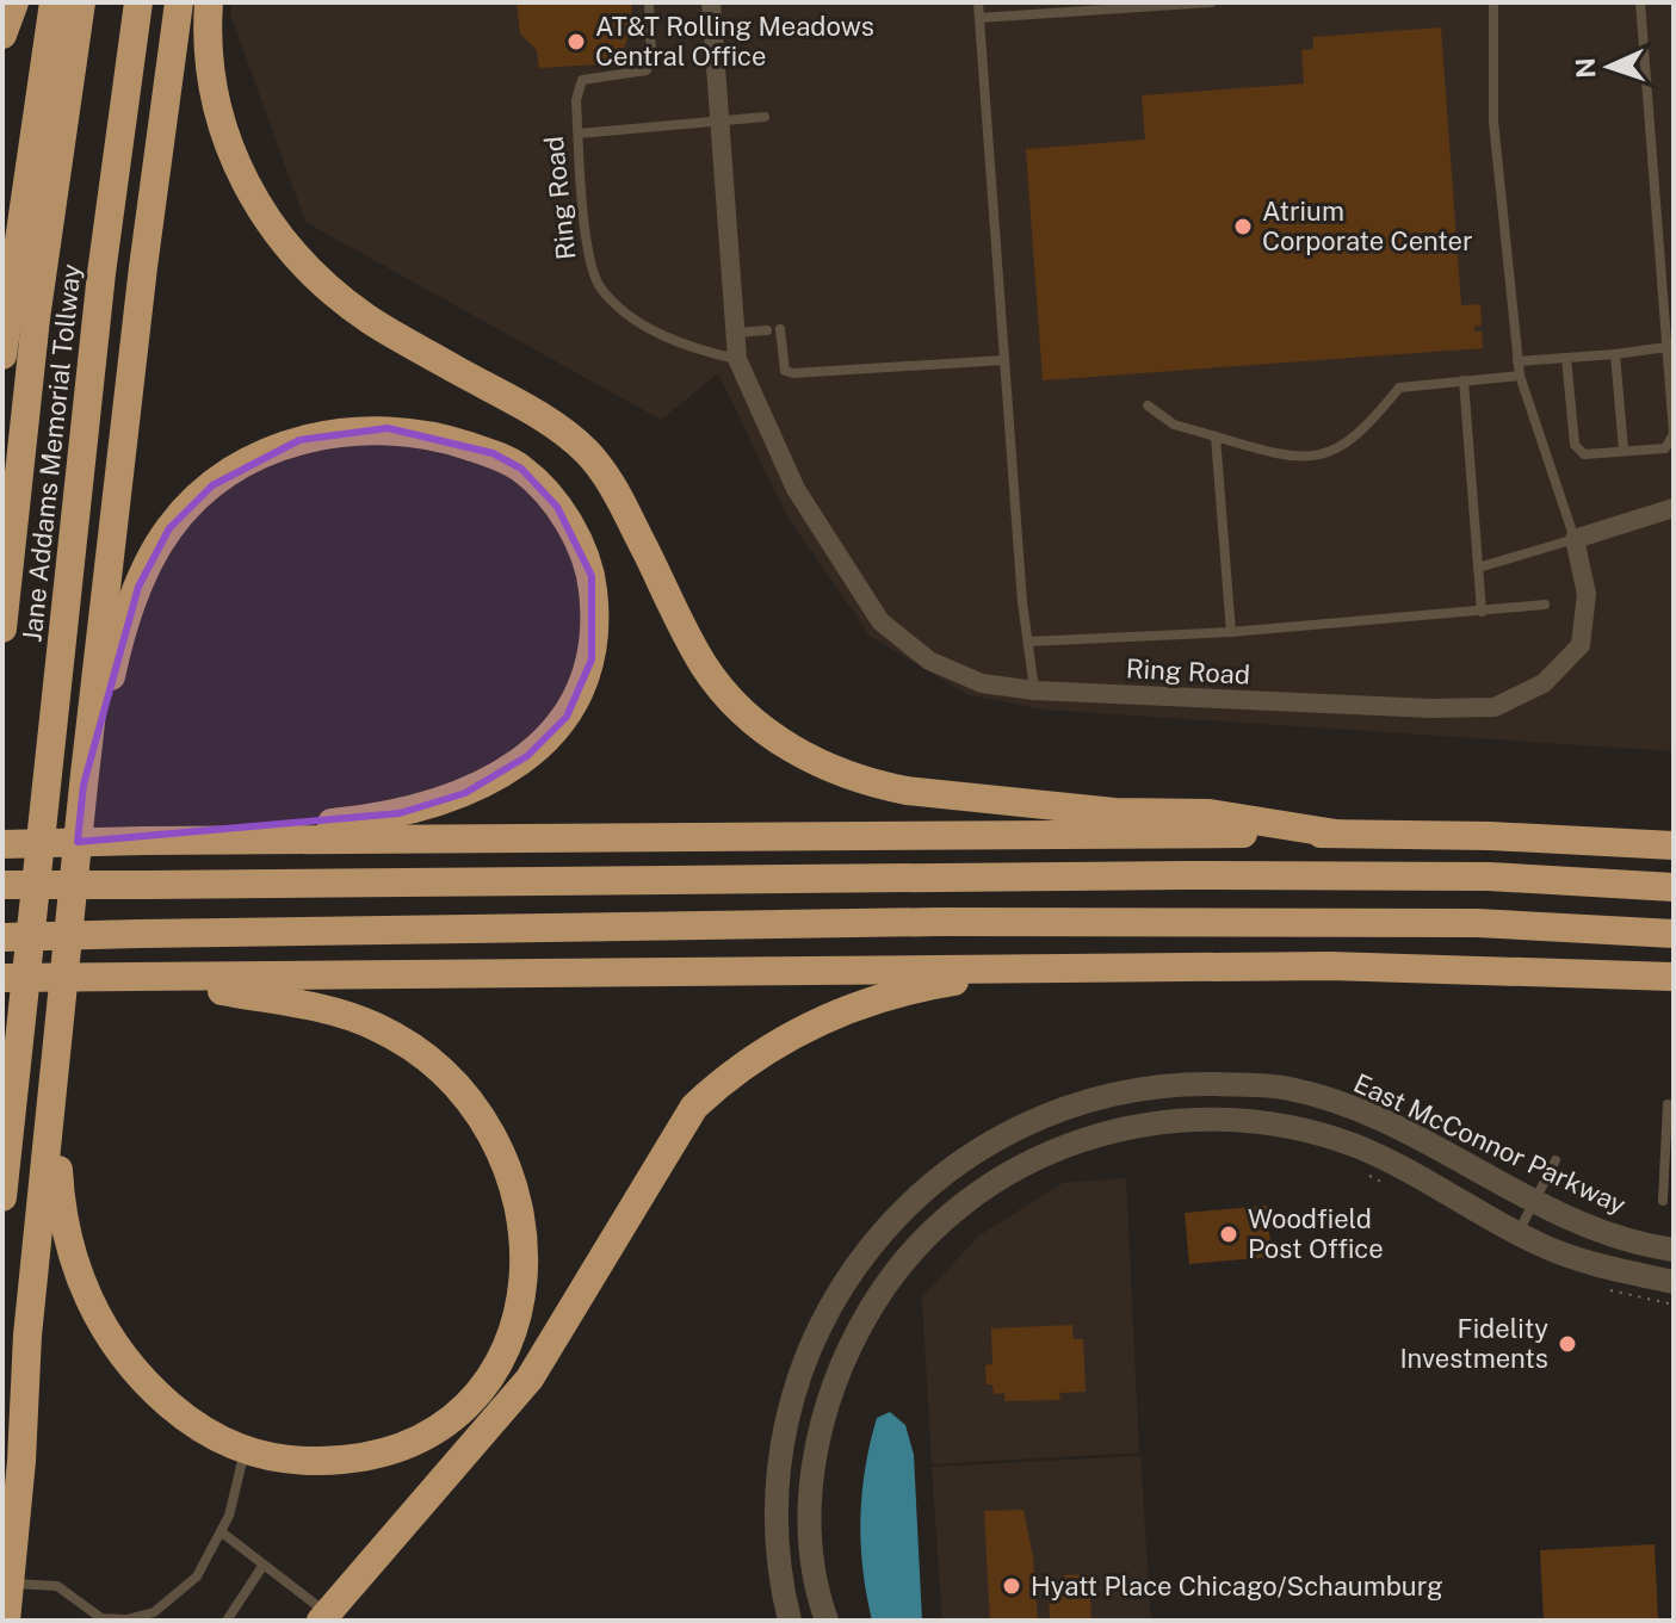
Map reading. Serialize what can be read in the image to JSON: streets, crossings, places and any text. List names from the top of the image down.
{
  "streets": {
    "highway": ["Jane Addams Memorial Tollway"],
    "street": ["Ring Road", "East McConnor Parkway"]
  },
  "places": [
    "AT&T Rolling Meadows Central Office",
    "Atrium Corporate Center",
    "Woodfield Post Office",
    "Fidelity Investments",
    "Hyatt Place Chicago/Schaumburg"
  ],
  "north": "left"
}
